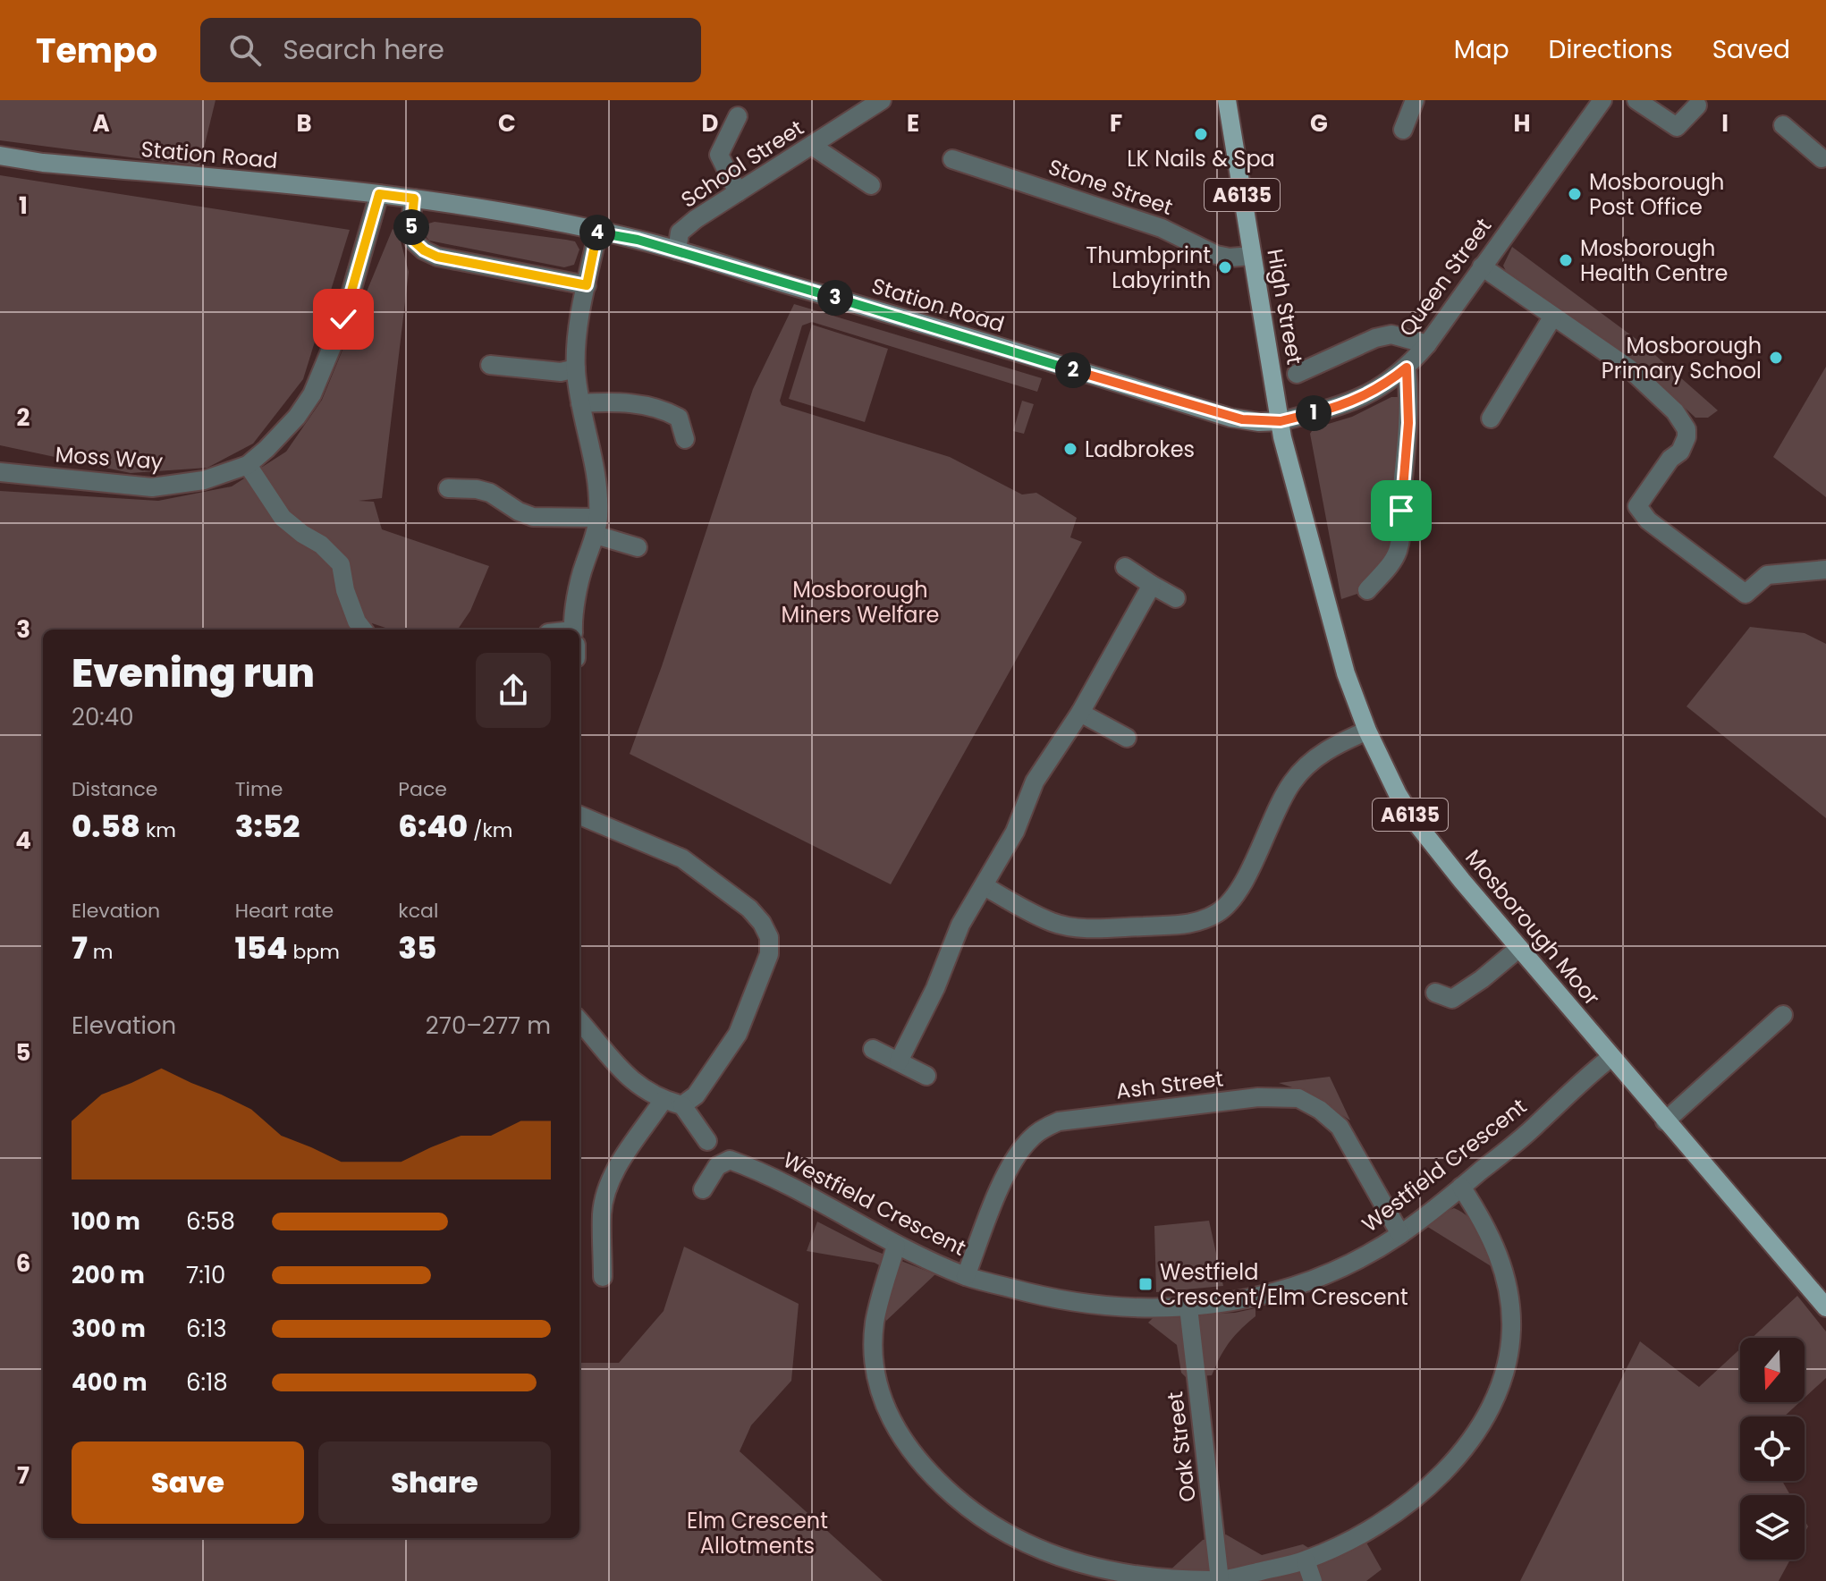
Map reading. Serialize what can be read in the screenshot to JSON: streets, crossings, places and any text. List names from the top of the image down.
{
  "streets": {
    "main road": [
      "Station Road",
      "A6135",
      "High Street",
      "Mosborough Moor"
    ],
    "street": [
      "School Street",
      "Stone Street",
      "Queen Street",
      "Moss Way",
      "Ash Street",
      "Westfield Crescent",
      "Oak Street"
    ]
  },
  "crossings": [
    ["Station Road", "School Street"],
    ["Station Road", "Queen Street"],
    ["Station Road", "High Street"],
    ["Station Road", "Moss Way"],
    ["Stone Street", "High Street"],
    ["Queen Street", "High Street"],
    ["High Street", "Mosborough Moor"],
    ["Mosborough Moor", "Westfield Crescent"],
    ["Ash Street", "Westfield Crescent"],
    ["Westfield Crescent", "Oak Street"]
  ],
  "parks": ["Mosborough Miners Welfare", "Elm Crescent Allotments"],
  "places": {
    "other": [
      "LK Nails & Spa",
      "Mosborough Post Office",
      "Mosborough Health Centre",
      "Thumbprint Labyrinth",
      "Mosborough Primary School",
      "Ladbrokes"
    ],
    "transit": ["Westfield Crescent/Elm Crescent"]
  },
  "north": "bottom",
  "page": {
    "header": "Tempo",
    "search": "Search here",
    "nav": ["Map", "Directions", "Saved"],
    "pins": [
      "5",
      "4",
      "3",
      "2",
      "1"
    ],
    "heading": ["Evening run", "20:40"],
    "stats": [
      ["Distance", "0.58 km"],
      ["Time", "3:52"],
      ["Pace", "6:40 /km"],
      ["Elevation", "7 m"],
      ["Heart rate", "154 bpm"],
      ["kcal", "35"]
    ],
    "chart": ["Elevation", "270–277 m"],
    "list": [
      {
        "name": "100 m",
        "note": "6:58"
      },
      {
        "name": "200 m",
        "note": "7:10"
      },
      {
        "name": "300 m",
        "note": "6:13"
      },
      {
        "name": "400 m",
        "note": "6:18"
      }
    ],
    "buttons": ["Save", "Share"]
  },
  "grid": {
    "columns": [
      "A",
      "B",
      "C",
      "D",
      "E",
      "F",
      "G",
      "H",
      "I"
    ],
    "rows": [
      "1",
      "2",
      "3",
      "4",
      "5",
      "6",
      "7"
    ]
  }
}
